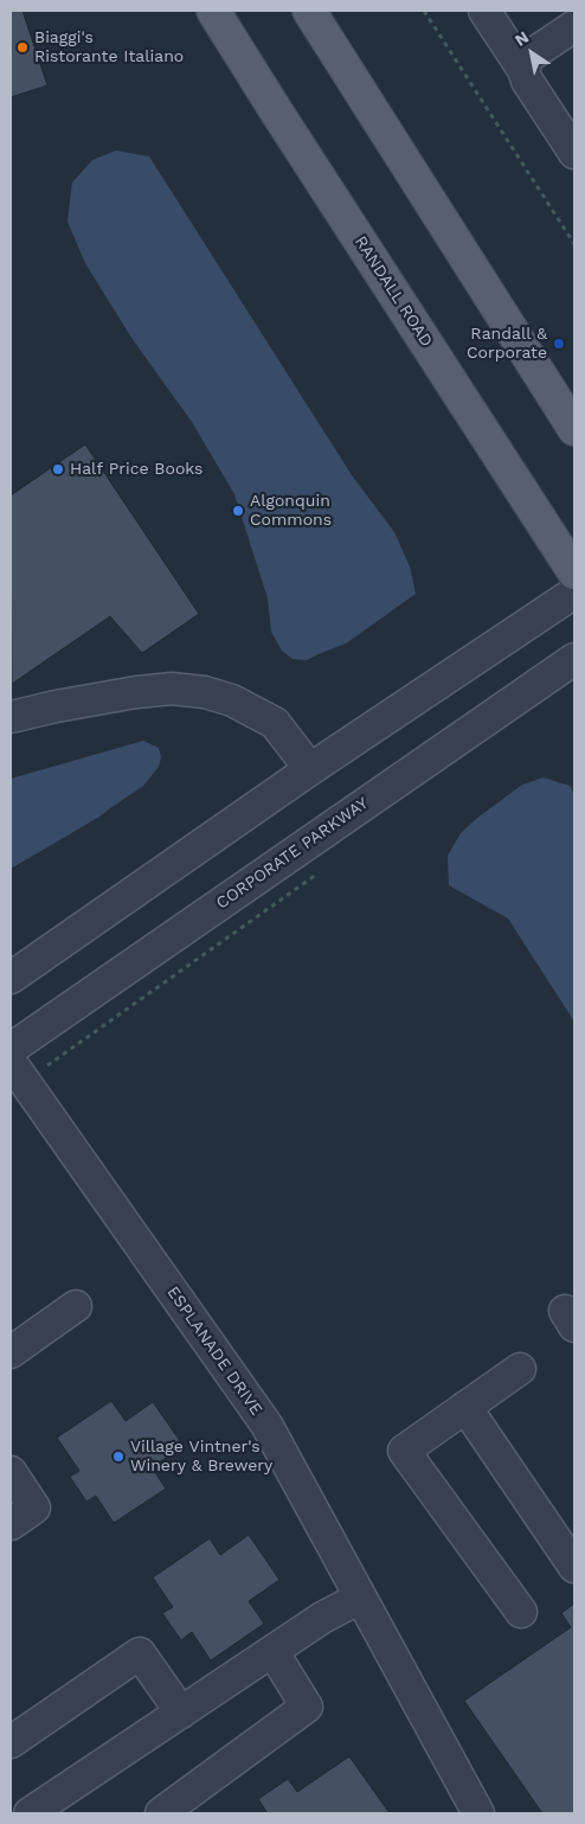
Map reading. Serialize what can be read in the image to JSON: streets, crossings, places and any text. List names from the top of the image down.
{
  "streets": {
    "main road": ["RANDALL ROAD"],
    "street": ["CORPORATE PARKWAY", "ESPLANADE DRIVE"]
  },
  "places": [
    "Biaggi's Ristorante Italiano",
    "Randall & Corporate",
    "Half Price Books",
    "Algonquin Commons",
    "Village Vintner's Winery & Brewery"
  ],
  "north": "top left"
}
